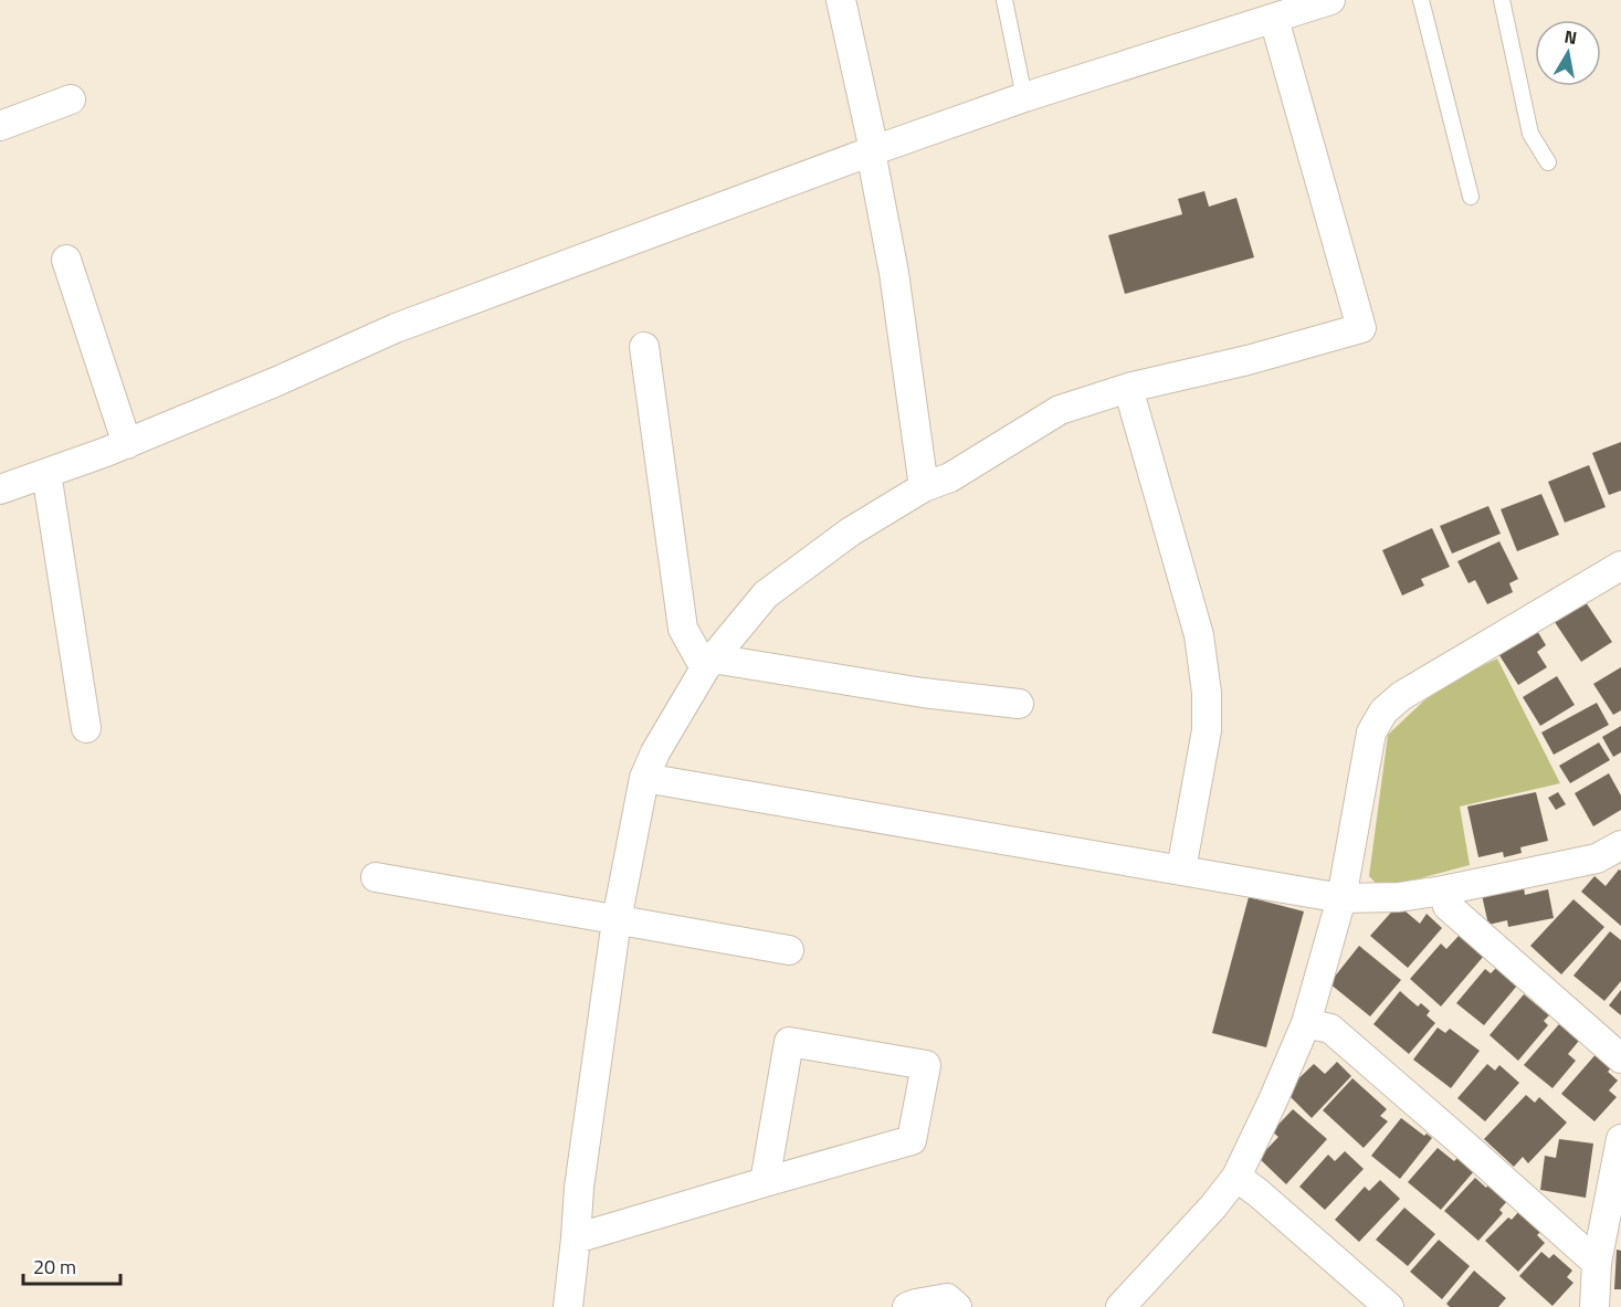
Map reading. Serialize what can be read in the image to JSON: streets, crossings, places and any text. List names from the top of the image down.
{
  "scale_bar": "20 m",
  "north": "top"
}
